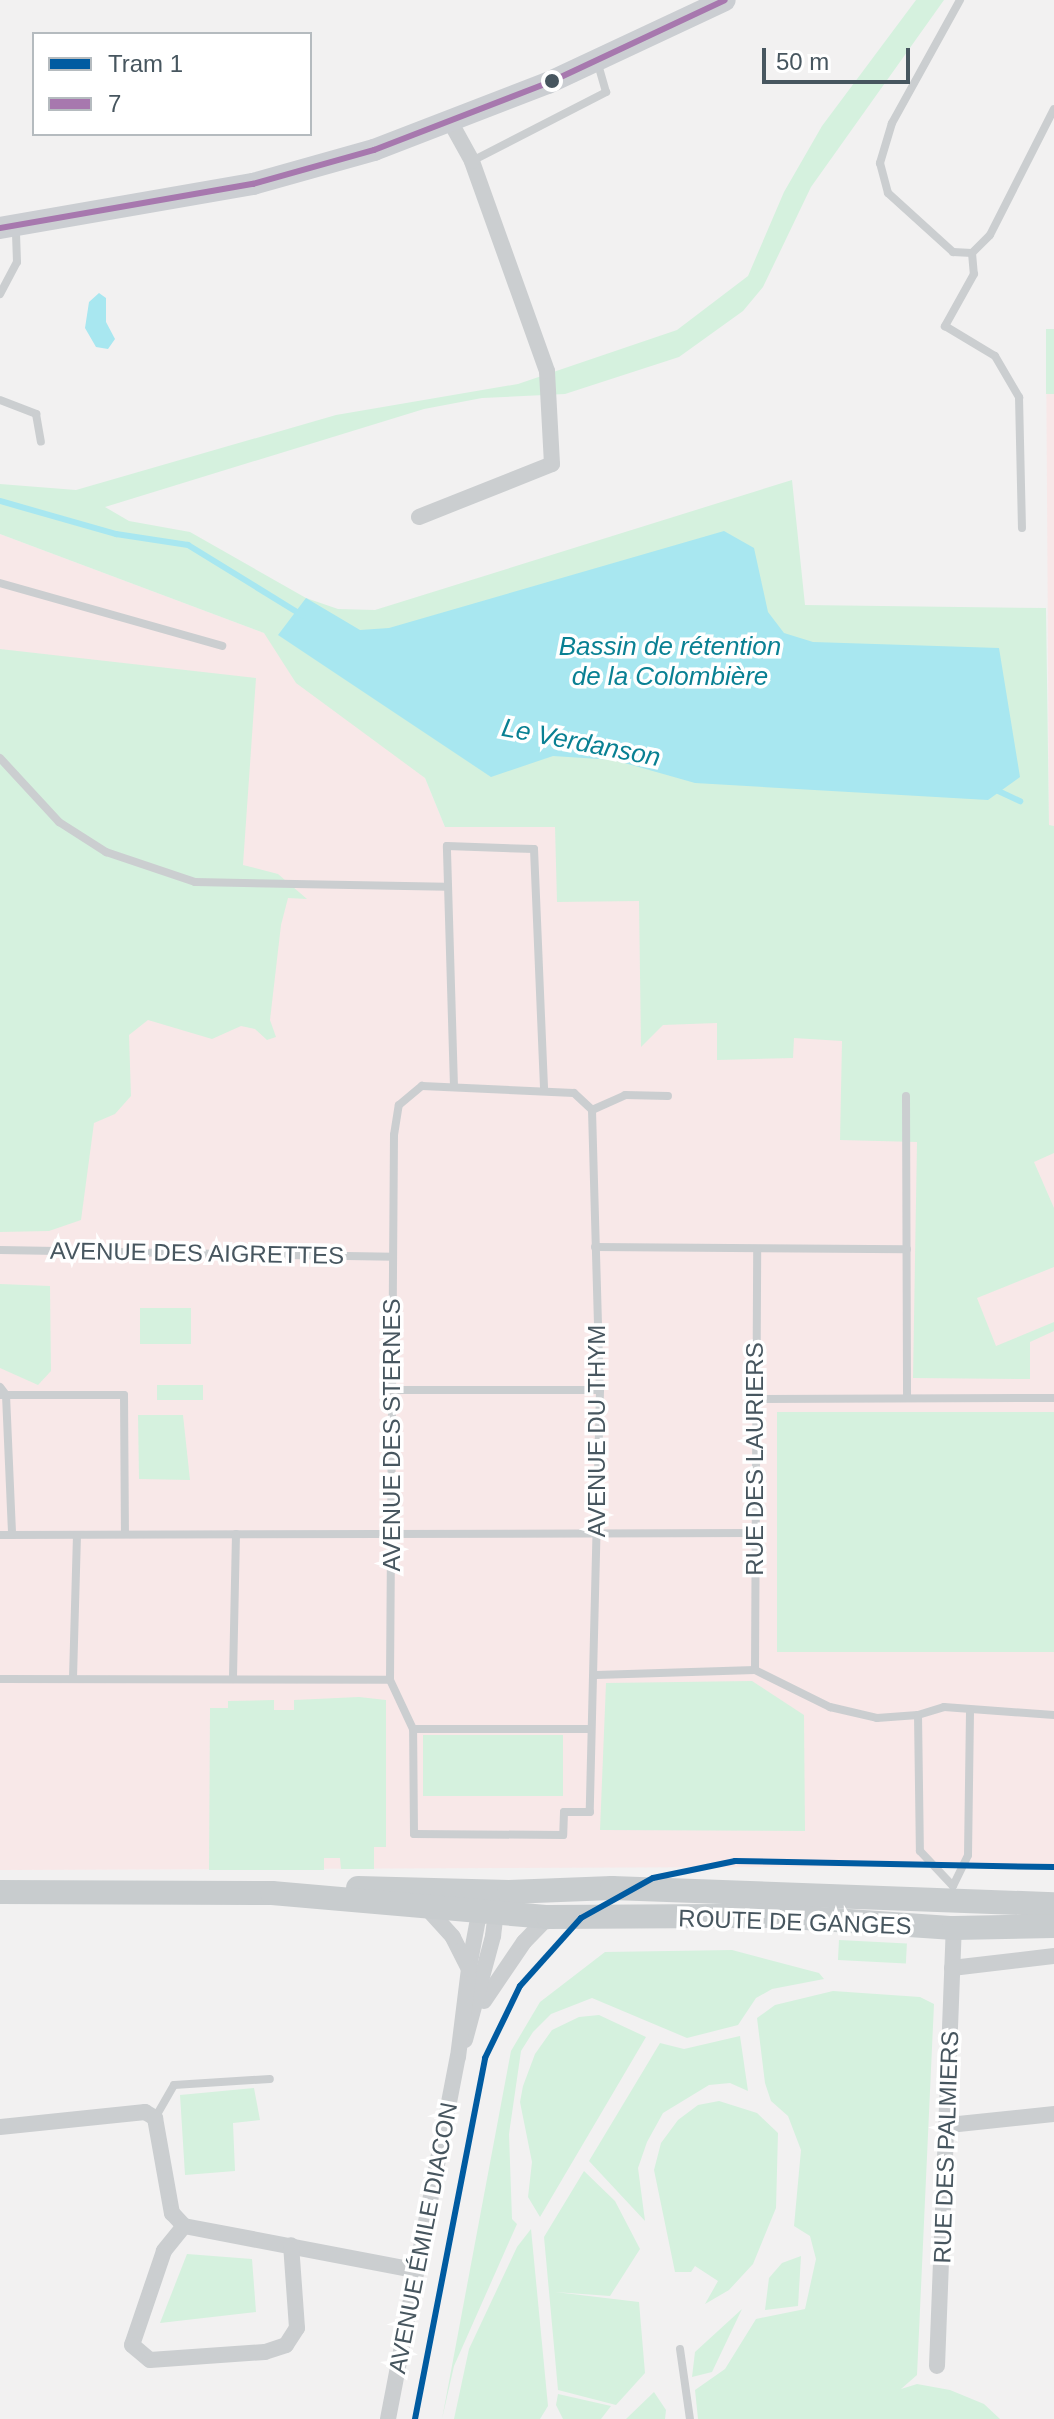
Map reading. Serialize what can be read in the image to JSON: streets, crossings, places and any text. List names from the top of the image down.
{
  "streets": {
    "main road": ["ROUTE DE GANGES"],
    "street": ["RUE DES PALMIERS", "AVENUE ÉMILE DIACON"],
    "lane": [
      "AVENUE DES AIGRETTES",
      "AVENUE DU THYM",
      "AVENUE DES STERNES",
      "RUE DES LAURIERS"
    ]
  },
  "crossings": [
    ["AVENUE DES AIGRETTES", "AVENUE DES STERNES"],
    ["AVENUE DU THYM", "AVENUE DES STERNES"],
    ["ROUTE DE GANGES", "RUE DES PALMIERS"],
    ["ROUTE DE GANGES", "AVENUE ÉMILE DIACON"]
  ],
  "water": ["Bassin de rétention de la Colombière", "Le Verdanson"],
  "lines": ["transit line 7", "tram line 1"],
  "legend": ["Tram 1", "7"],
  "scale_bar": "50 m"
}
